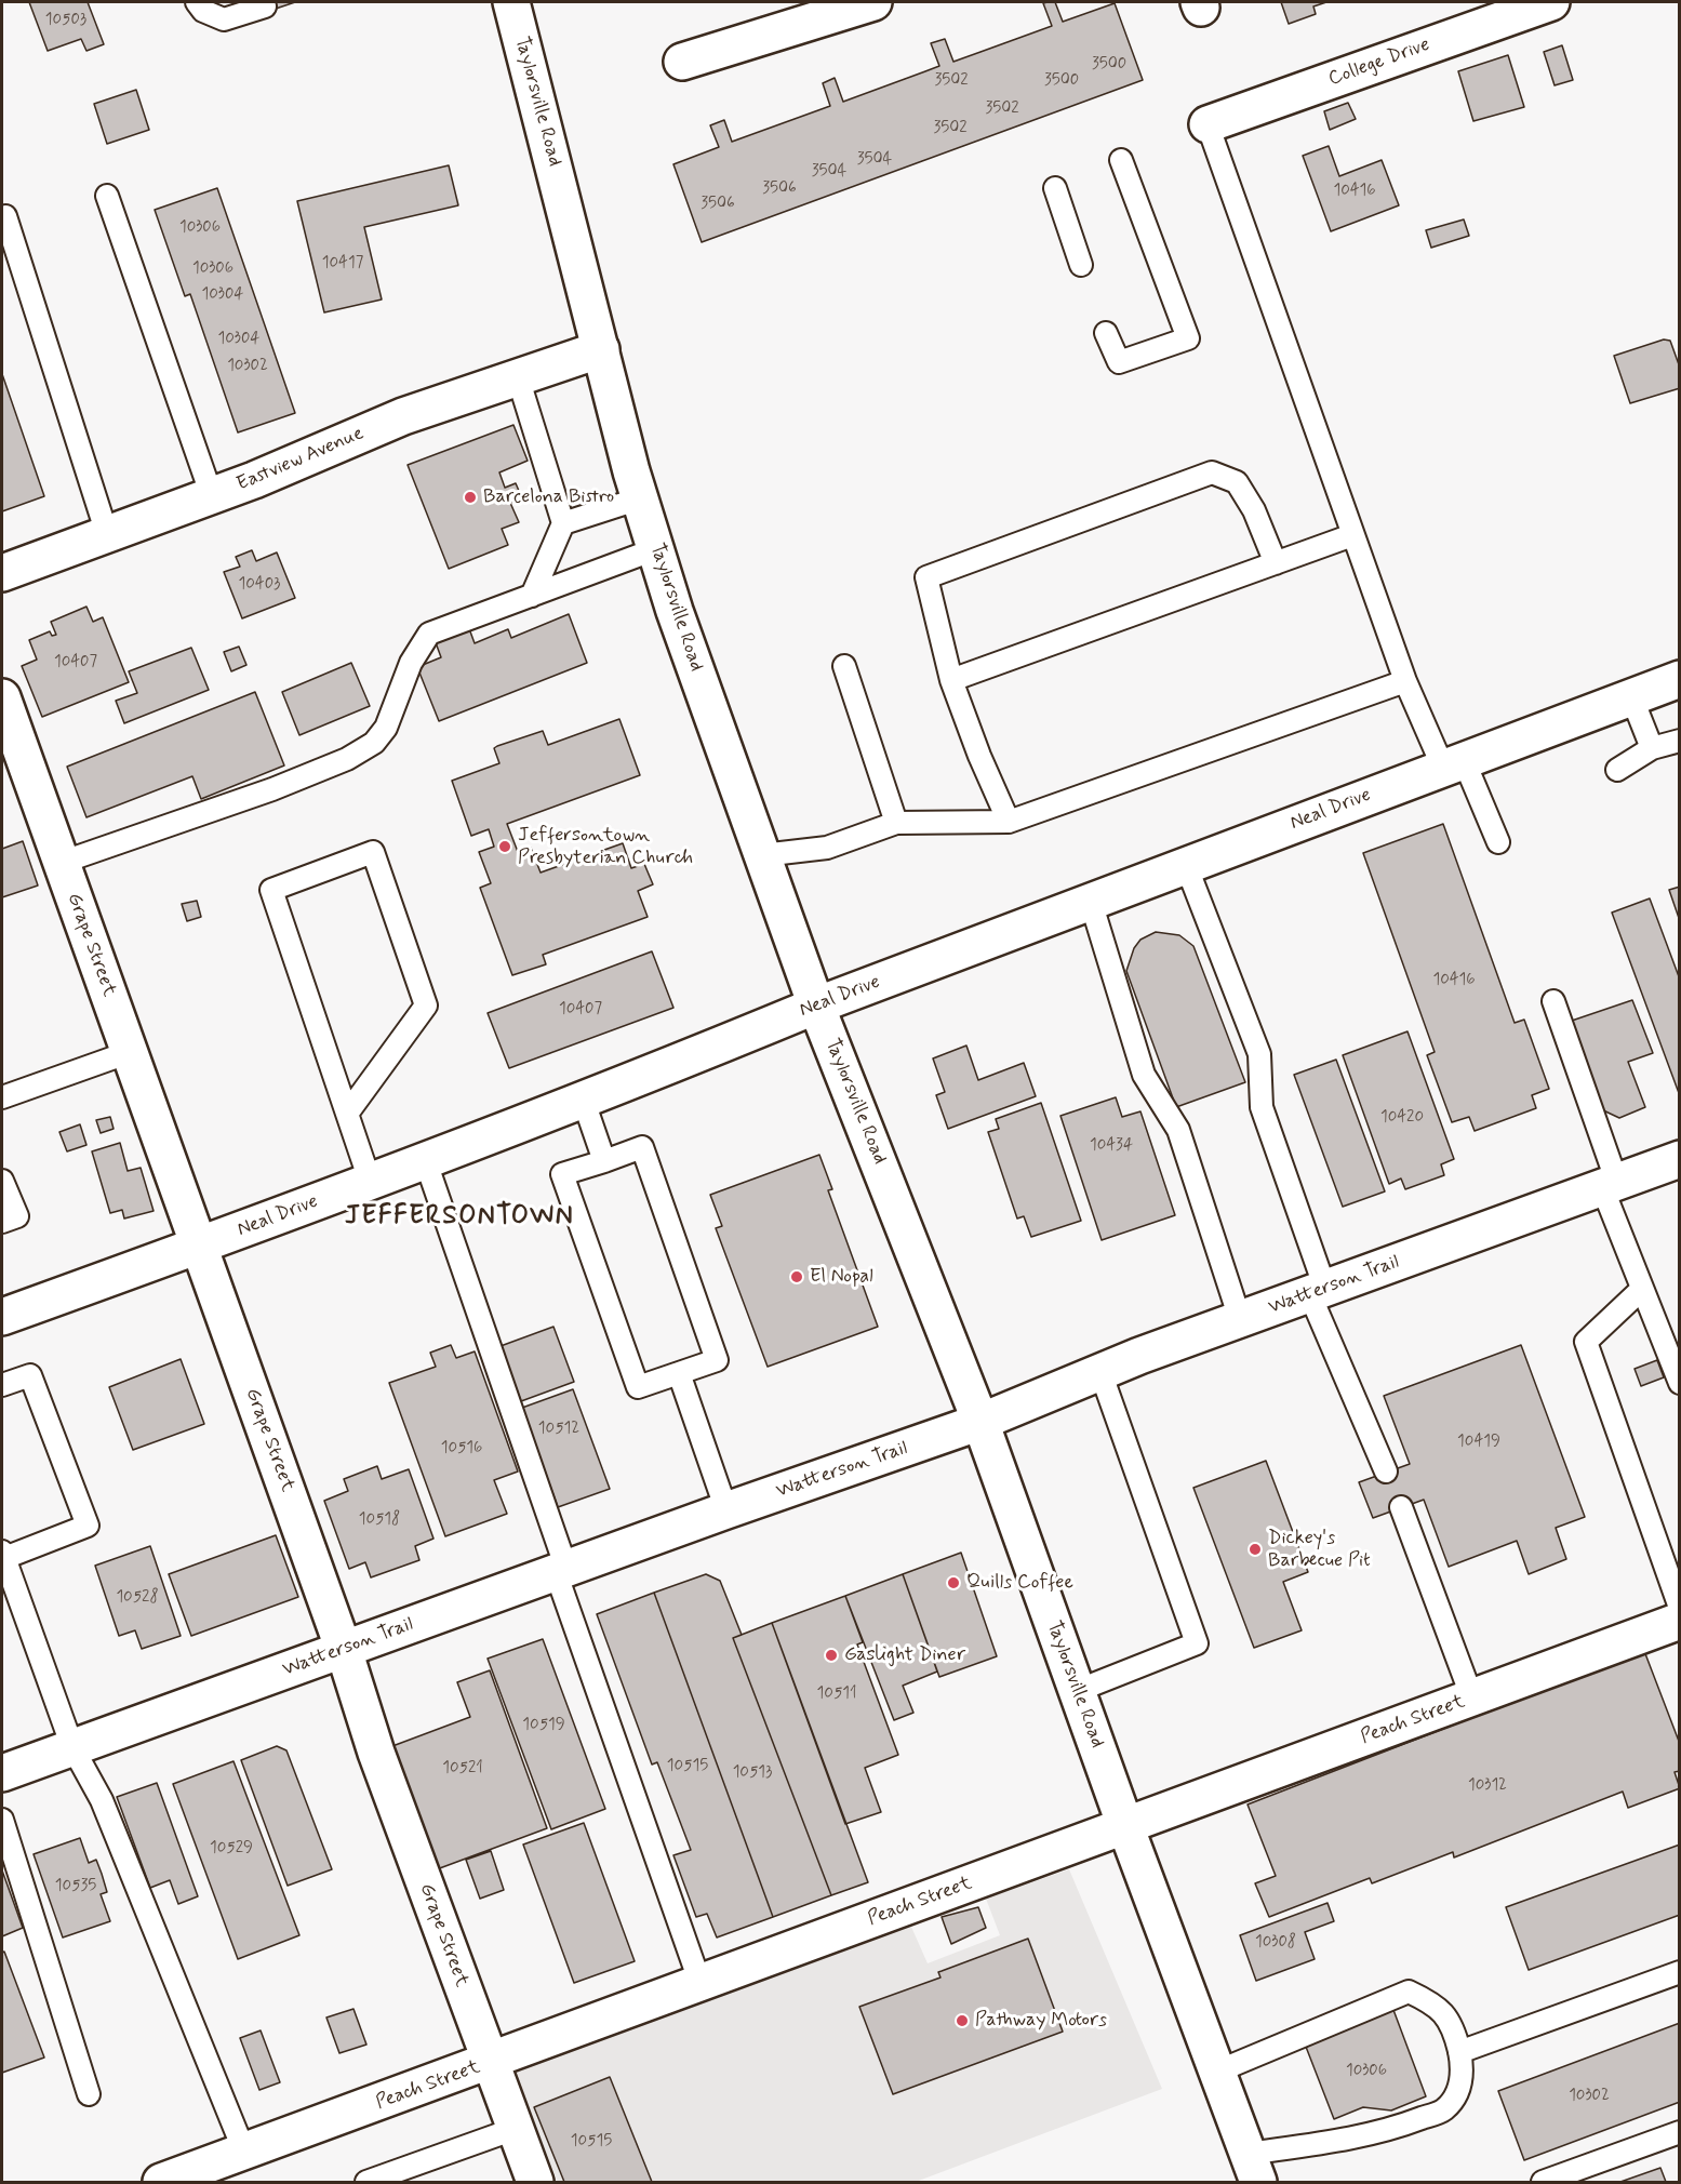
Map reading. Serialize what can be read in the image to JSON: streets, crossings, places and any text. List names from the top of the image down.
{
  "streets": {
    "street": [
      "College Drive",
      "Taylorsville Road",
      "Eastview Avenue",
      "Neal Drive",
      "Grape Street",
      "Watterson Trail",
      "Peach Street"
    ]
  },
  "crossings": [
    ["Taylorsville Road", "Eastview Avenue"],
    ["Taylorsville Road", "Neal Drive"],
    ["Taylorsville Road", "Watterson Trail"],
    ["Taylorsville Road", "Peach Street"],
    ["Neal Drive", "Grape Street"],
    ["Grape Street", "Watterson Trail"],
    ["Grape Street", "Peach Street"]
  ],
  "districts": ["JEFFERSONTOWN"],
  "places": [
    "Barcelona Bistro",
    "Jeffersontown Presbyterian Church",
    "El Nopal",
    "Dickey's Barbecue Pit",
    "Quills Coffee",
    "Gaslight Diner",
    "Pathway Motors"
  ],
  "house_numbers": [
    "10503",
    "3500",
    "3502",
    "3500",
    "3502",
    "3502",
    "3504",
    "3504",
    "3506",
    "10416",
    "3506",
    "10306",
    "10417",
    "10306",
    "10304",
    "10304",
    "10302",
    "10403",
    "10407",
    "10416",
    "10407",
    "10420",
    "10434",
    "10512",
    "10419",
    "10516",
    "10518",
    "10528",
    "10511",
    "10519",
    "10515",
    "10521",
    "10513",
    "10312",
    "10529",
    "10535",
    "10308",
    "10306",
    "10302",
    "10515"
  ]
}
